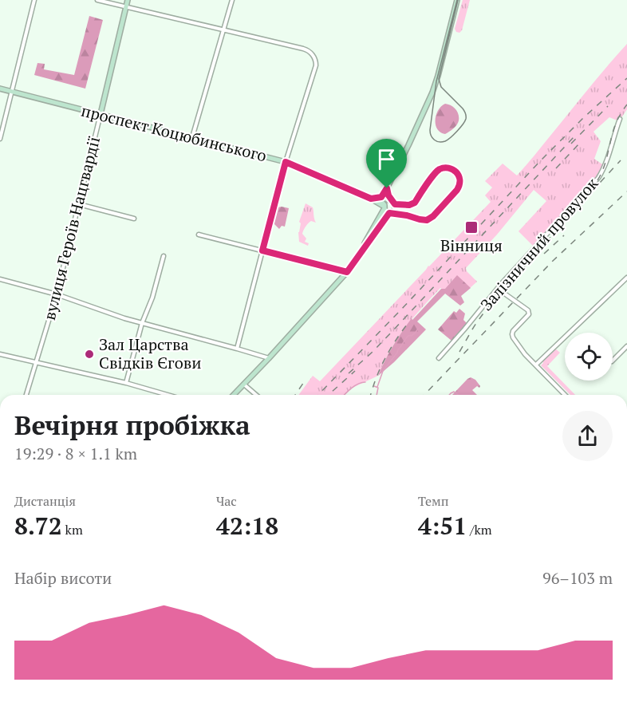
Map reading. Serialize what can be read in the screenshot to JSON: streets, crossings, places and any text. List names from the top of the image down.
{
  "streets": {
    "main road": ["проспект Коцюбинського", "вулиця Героїв Нацгвардії"],
    "street": ["Залізничний провулок"]
  },
  "crossings": [
    ["проспект Коцюбинського", "вулиця Героїв Нацгвардії"]
  ],
  "places": {
    "transit": ["Вінниця"],
    "other": ["Зал Царства Свідків Єгови"]
  },
  "page": {
    "heading": ["Вечірня пробіжка", "19:29 · 8 × 1.1 km"],
    "stats": [
      ["Дистанція", "8.72 km"],
      ["Час", "42:18"],
      ["Темп", "4:51 /km"]
    ],
    "chart": ["Набір висоти", "96–103 m"]
  }
}
